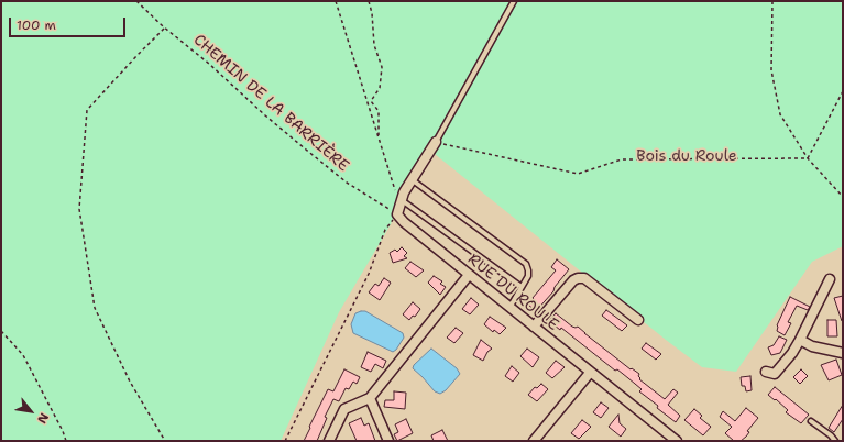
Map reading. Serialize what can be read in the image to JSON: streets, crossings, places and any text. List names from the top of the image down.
{
  "streets": {
    "street": ["RUE DU ROULE"],
    "path": ["CHEMIN DE LA BARRIÈRE"]
  },
  "crossings": [
    ["CHEMIN DE LA BARRIÈRE", "RUE DU ROULE"]
  ],
  "parks": ["Bois du Roule"],
  "scale_bar": "100 m",
  "north": "bottom right"
}
